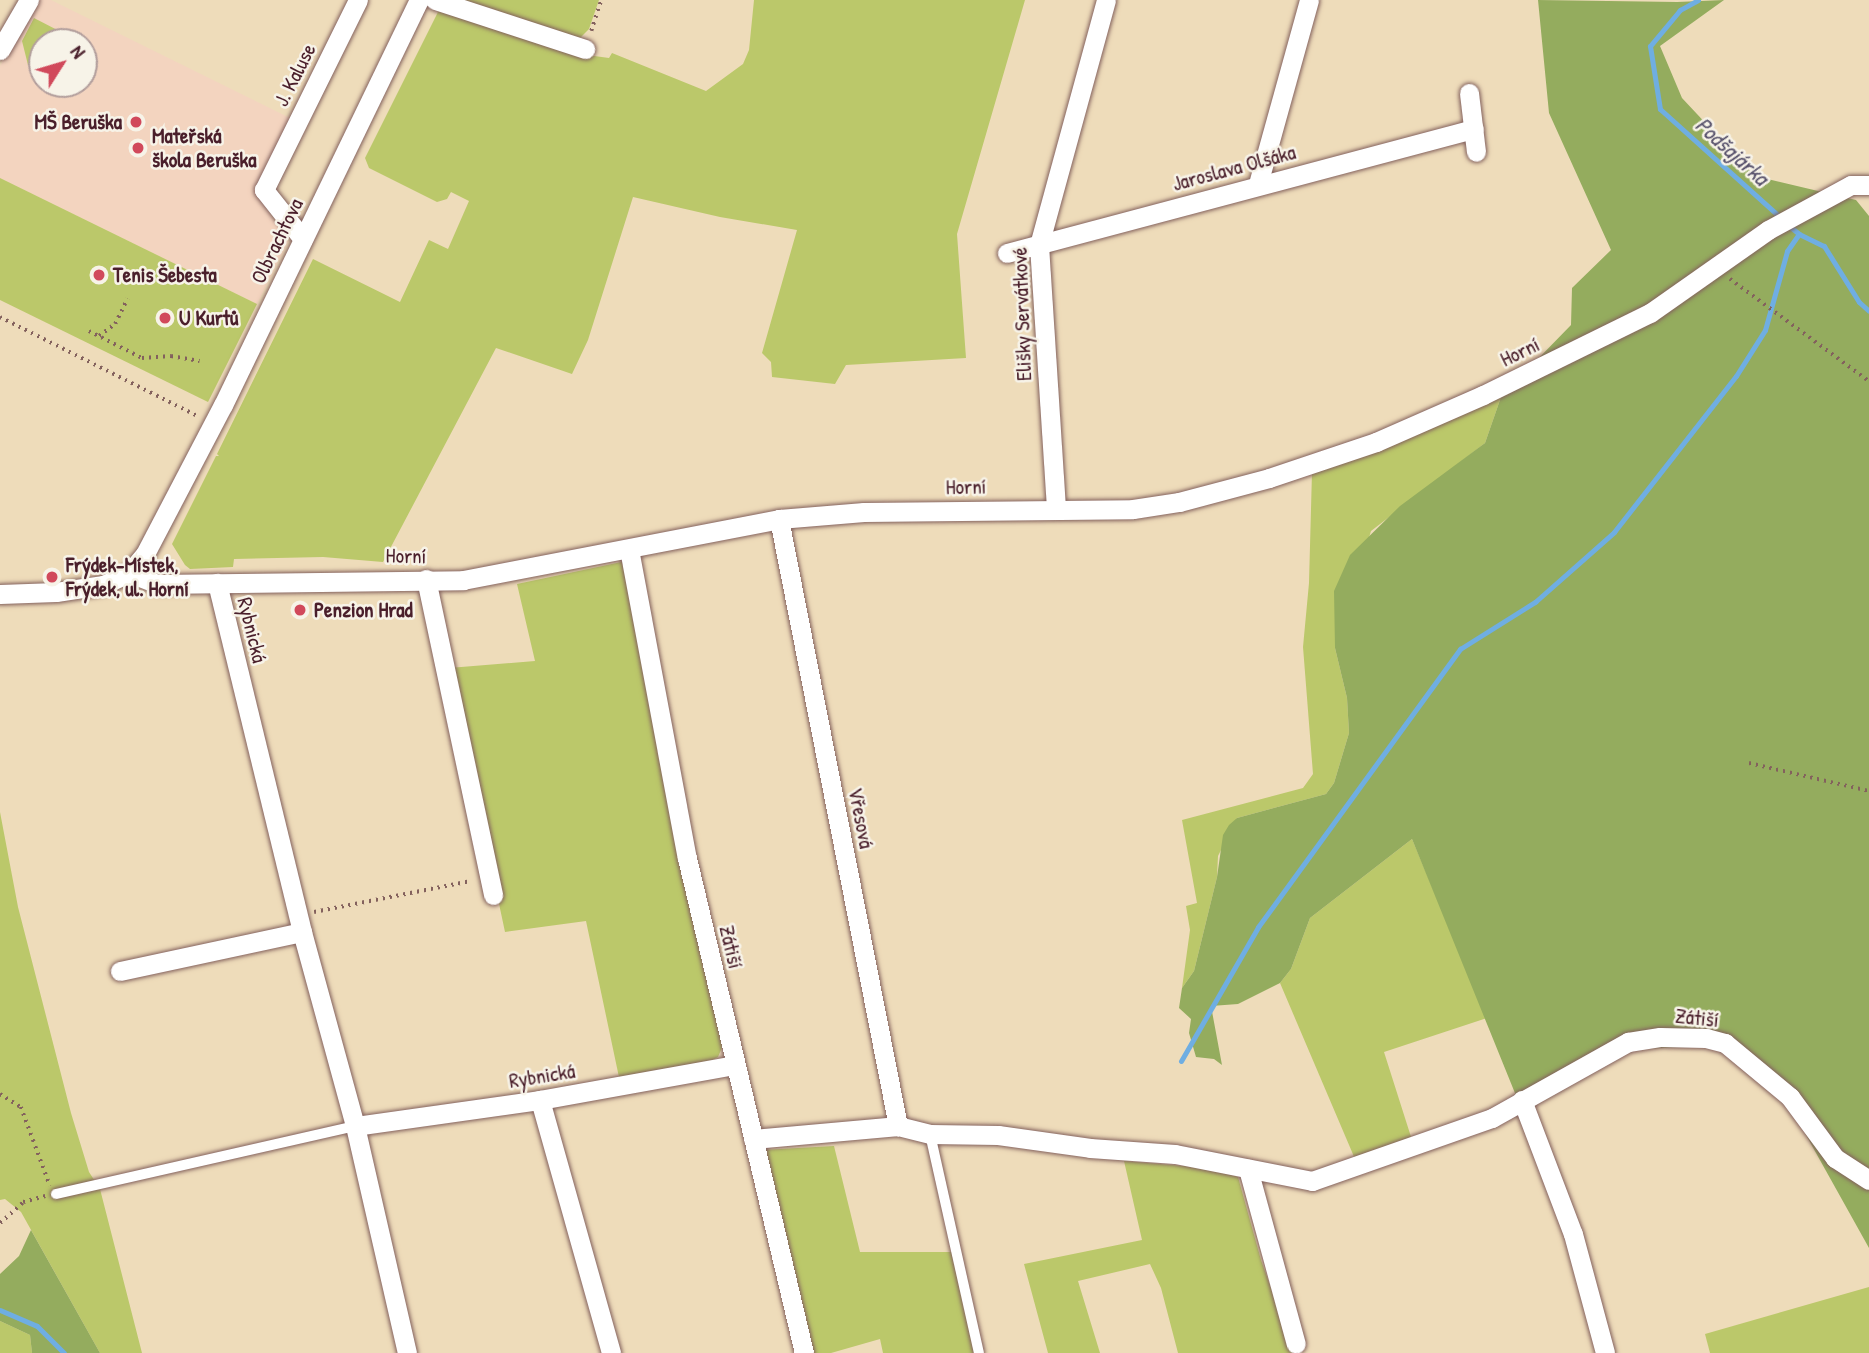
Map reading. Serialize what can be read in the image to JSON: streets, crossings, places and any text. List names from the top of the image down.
{
  "streets": {
    "street": [
      "J. Kaluse",
      "Jaroslava Olšáka",
      "Olbrachtova",
      "Elišky Servátkové",
      "Horní",
      "Rybnická",
      "Vřesová",
      "Zátiší"
    ]
  },
  "crossings": [
    ["J. Kaluse", "Olbrachtova"],
    ["Jaroslava Olšáka", "Elišky Servátkové"],
    ["Olbrachtova", "Horní"],
    ["Elišky Servátkové", "Horní"],
    ["Horní", "Rybnická"],
    ["Horní", "Vřesová"],
    ["Horní", "Zátiší"],
    ["Rybnická", "Zátiší"],
    ["Vřesová", "Zátiší"]
  ],
  "water": ["Podšajárka"],
  "places": [
    "MŠ Beruška",
    "Mateřská škola Beruška",
    "Tenis Šebesta",
    "U Kurtů",
    "Frýdek-Místek, Frýdek, ul. Horní",
    "Penzion Hrad"
  ],
  "north": "top right"
}
